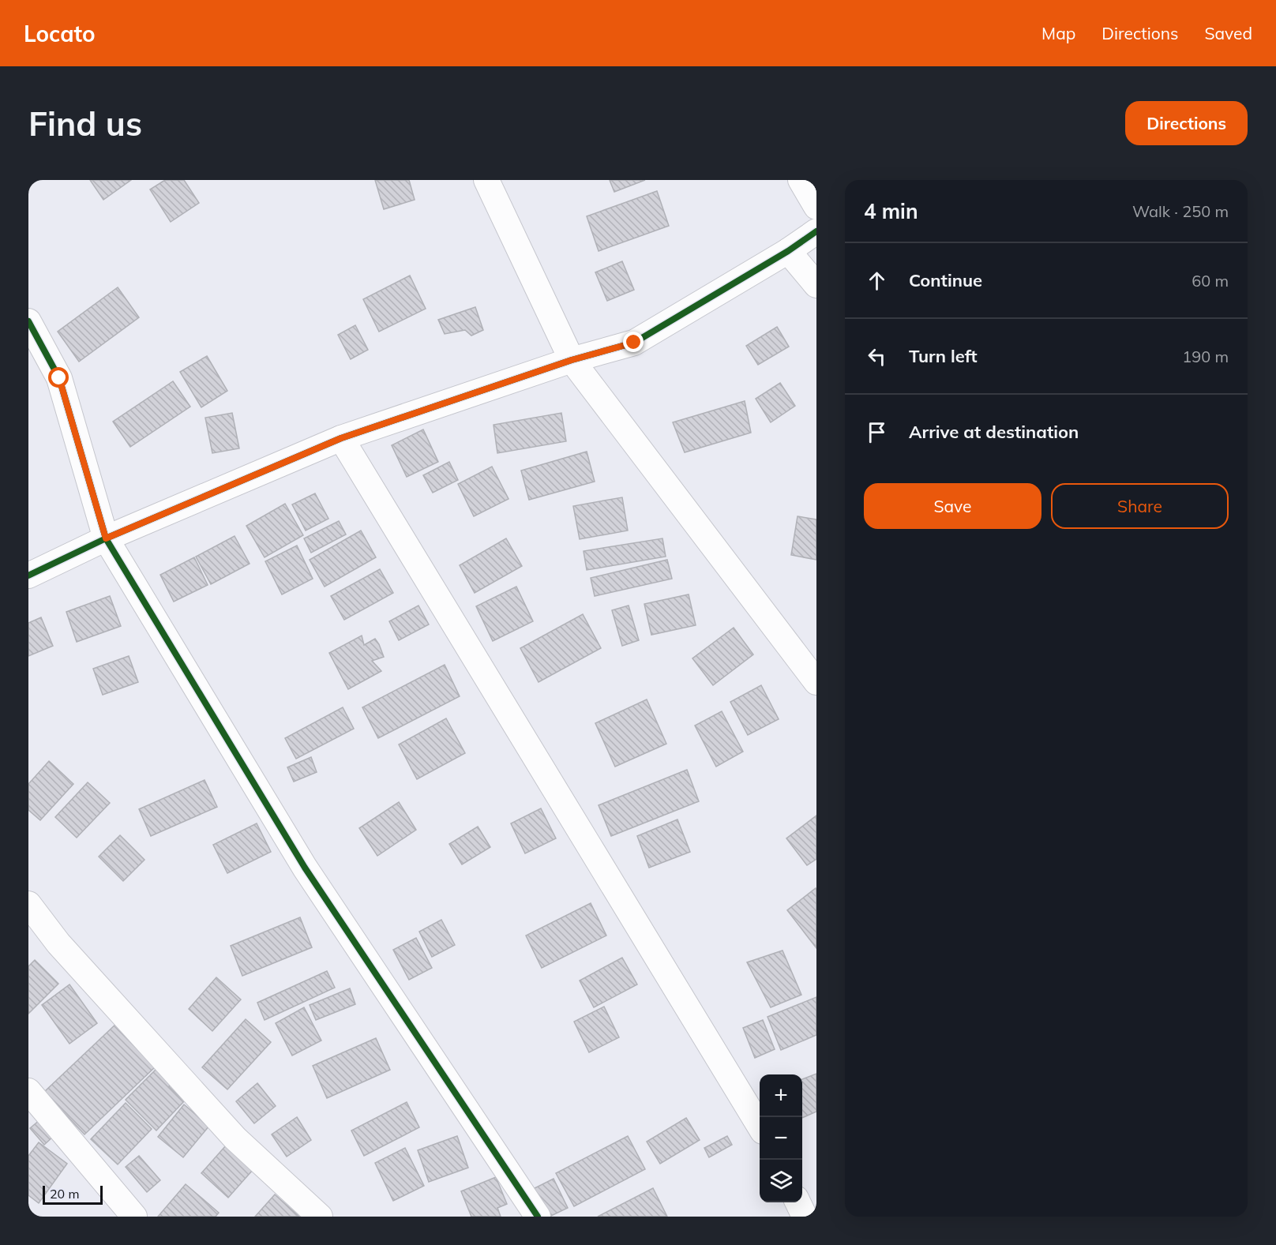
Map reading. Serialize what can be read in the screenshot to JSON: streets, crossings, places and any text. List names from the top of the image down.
{
  "scale_bar": "20 m",
  "page": {
    "header": "Locato",
    "nav": ["Map", "Directions", "Saved"],
    "buttons": [
      "Directions",
      ["Save", "Share"]
    ],
    "title": "Find us",
    "heading": ["4 min", "Walk · 250 m"],
    "list": [
      ["Continue", "60 m"],
      ["Turn left", "190 m"],
      "Arrive at destination"
    ],
    "map_buttons": ["+", "−"],
    "scale": "20 m"
  }
}
